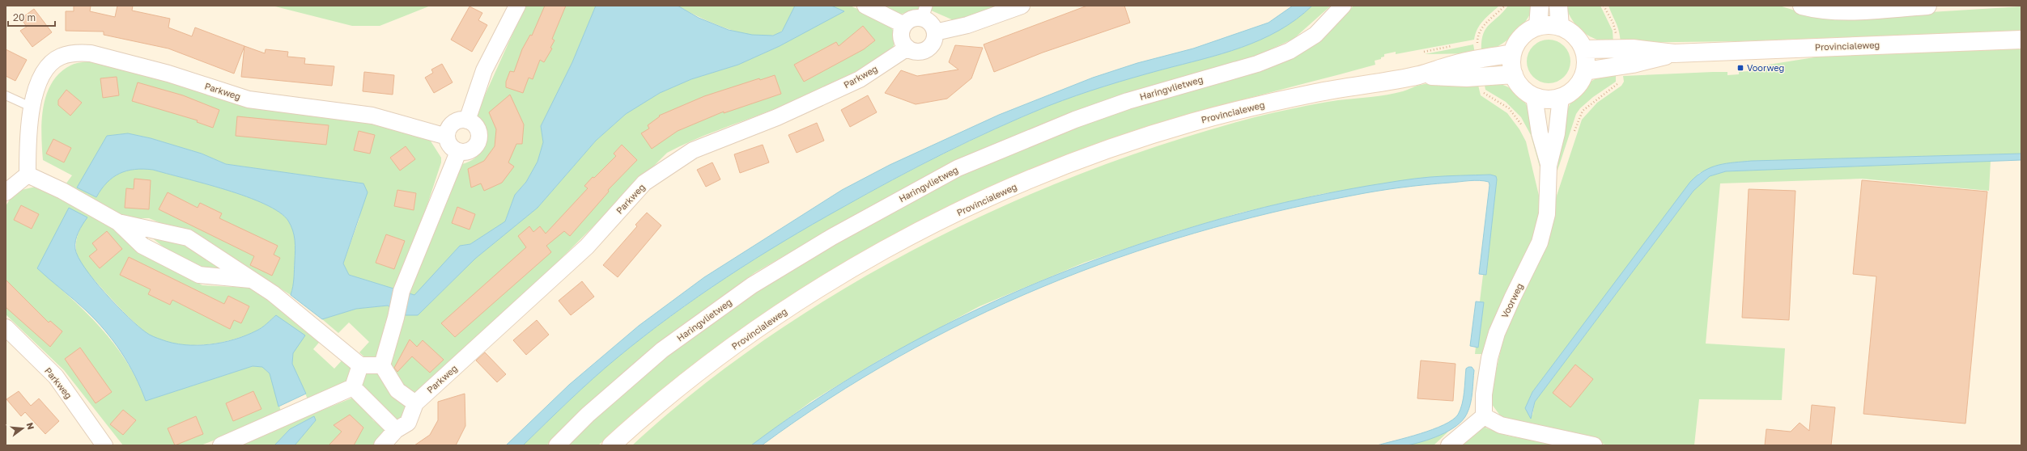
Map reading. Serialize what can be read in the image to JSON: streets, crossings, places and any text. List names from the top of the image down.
{
  "streets": {
    "main road": ["Provincialeweg"],
    "street": ["Parkweg", "Haringvlietweg", "Voorweg"]
  },
  "crossings": [
    ["Provincialeweg", "Voorweg"]
  ],
  "places": {
    "transit": ["Voorweg"]
  },
  "scale_bar": "20 m",
  "north": "right"
}
